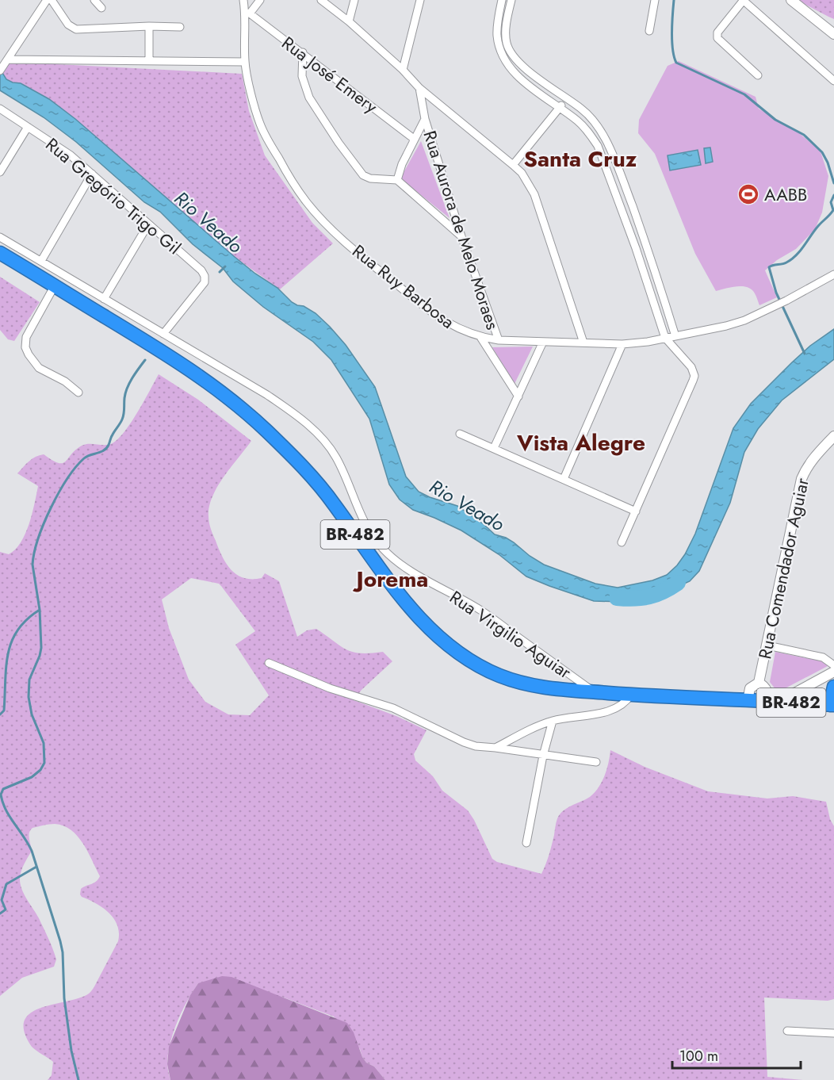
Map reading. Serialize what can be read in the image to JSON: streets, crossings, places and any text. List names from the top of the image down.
{
  "streets": {
    "highway": ["BR-482"],
    "street": [
      "Rua José Emery",
      "Rua Gregório Trigo Gil",
      "Rua Aurora de Melo Moraes",
      "Rua Ruy Barbosa",
      "Rua Comendador Aguiar",
      "Rua Virgilio Aguiar"
    ]
  },
  "crossings": [
    ["Rua José Emery", "Rua Aurora de Melo Moraes"],
    ["Rua José Emery", "Rua Ruy Barbosa"],
    ["Rua Gregório Trigo Gil", "Rua Virgilio Aguiar"],
    ["Rua Aurora de Melo Moraes", "Rua Ruy Barbosa"],
    ["BR-482", "Rua Comendador Aguiar"],
    ["BR-482", "Rua Virgilio Aguiar"]
  ],
  "districts": ["Santa Cruz", "Vista Alegre", "Jorema"],
  "water": ["Rio Veado"],
  "places": {
    "sports": ["AABB"]
  },
  "scale_bar": "100 m"
}
